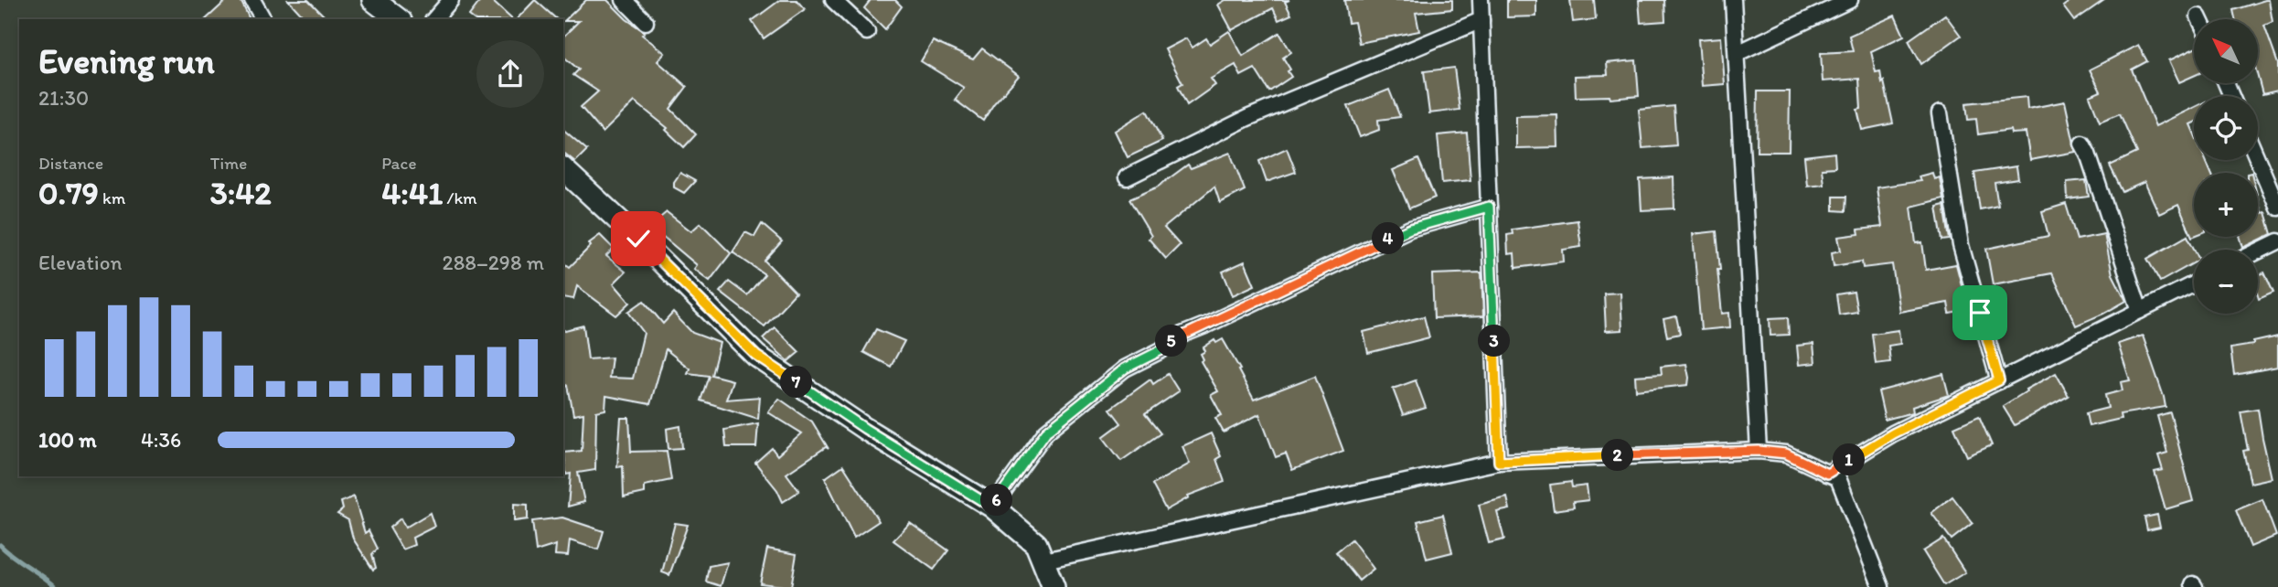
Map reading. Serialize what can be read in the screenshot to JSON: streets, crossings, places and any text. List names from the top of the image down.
{
  "north": "top left",
  "page": {
    "map_buttons": ["+", "−"],
    "heading": ["Evening run", "21:30"],
    "stats": [
      ["Distance", "0.79 km"],
      ["Time", "3:42"],
      ["Pace", "4:41 /km"]
    ],
    "pins": [
      "4",
      "3",
      "5",
      "7",
      "2",
      "1",
      "6"
    ],
    "chart": ["Elevation", "288–298 m"],
    "list": [
      {
        "name": "100 m",
        "note": "4:36"
      }
    ]
  }
}
